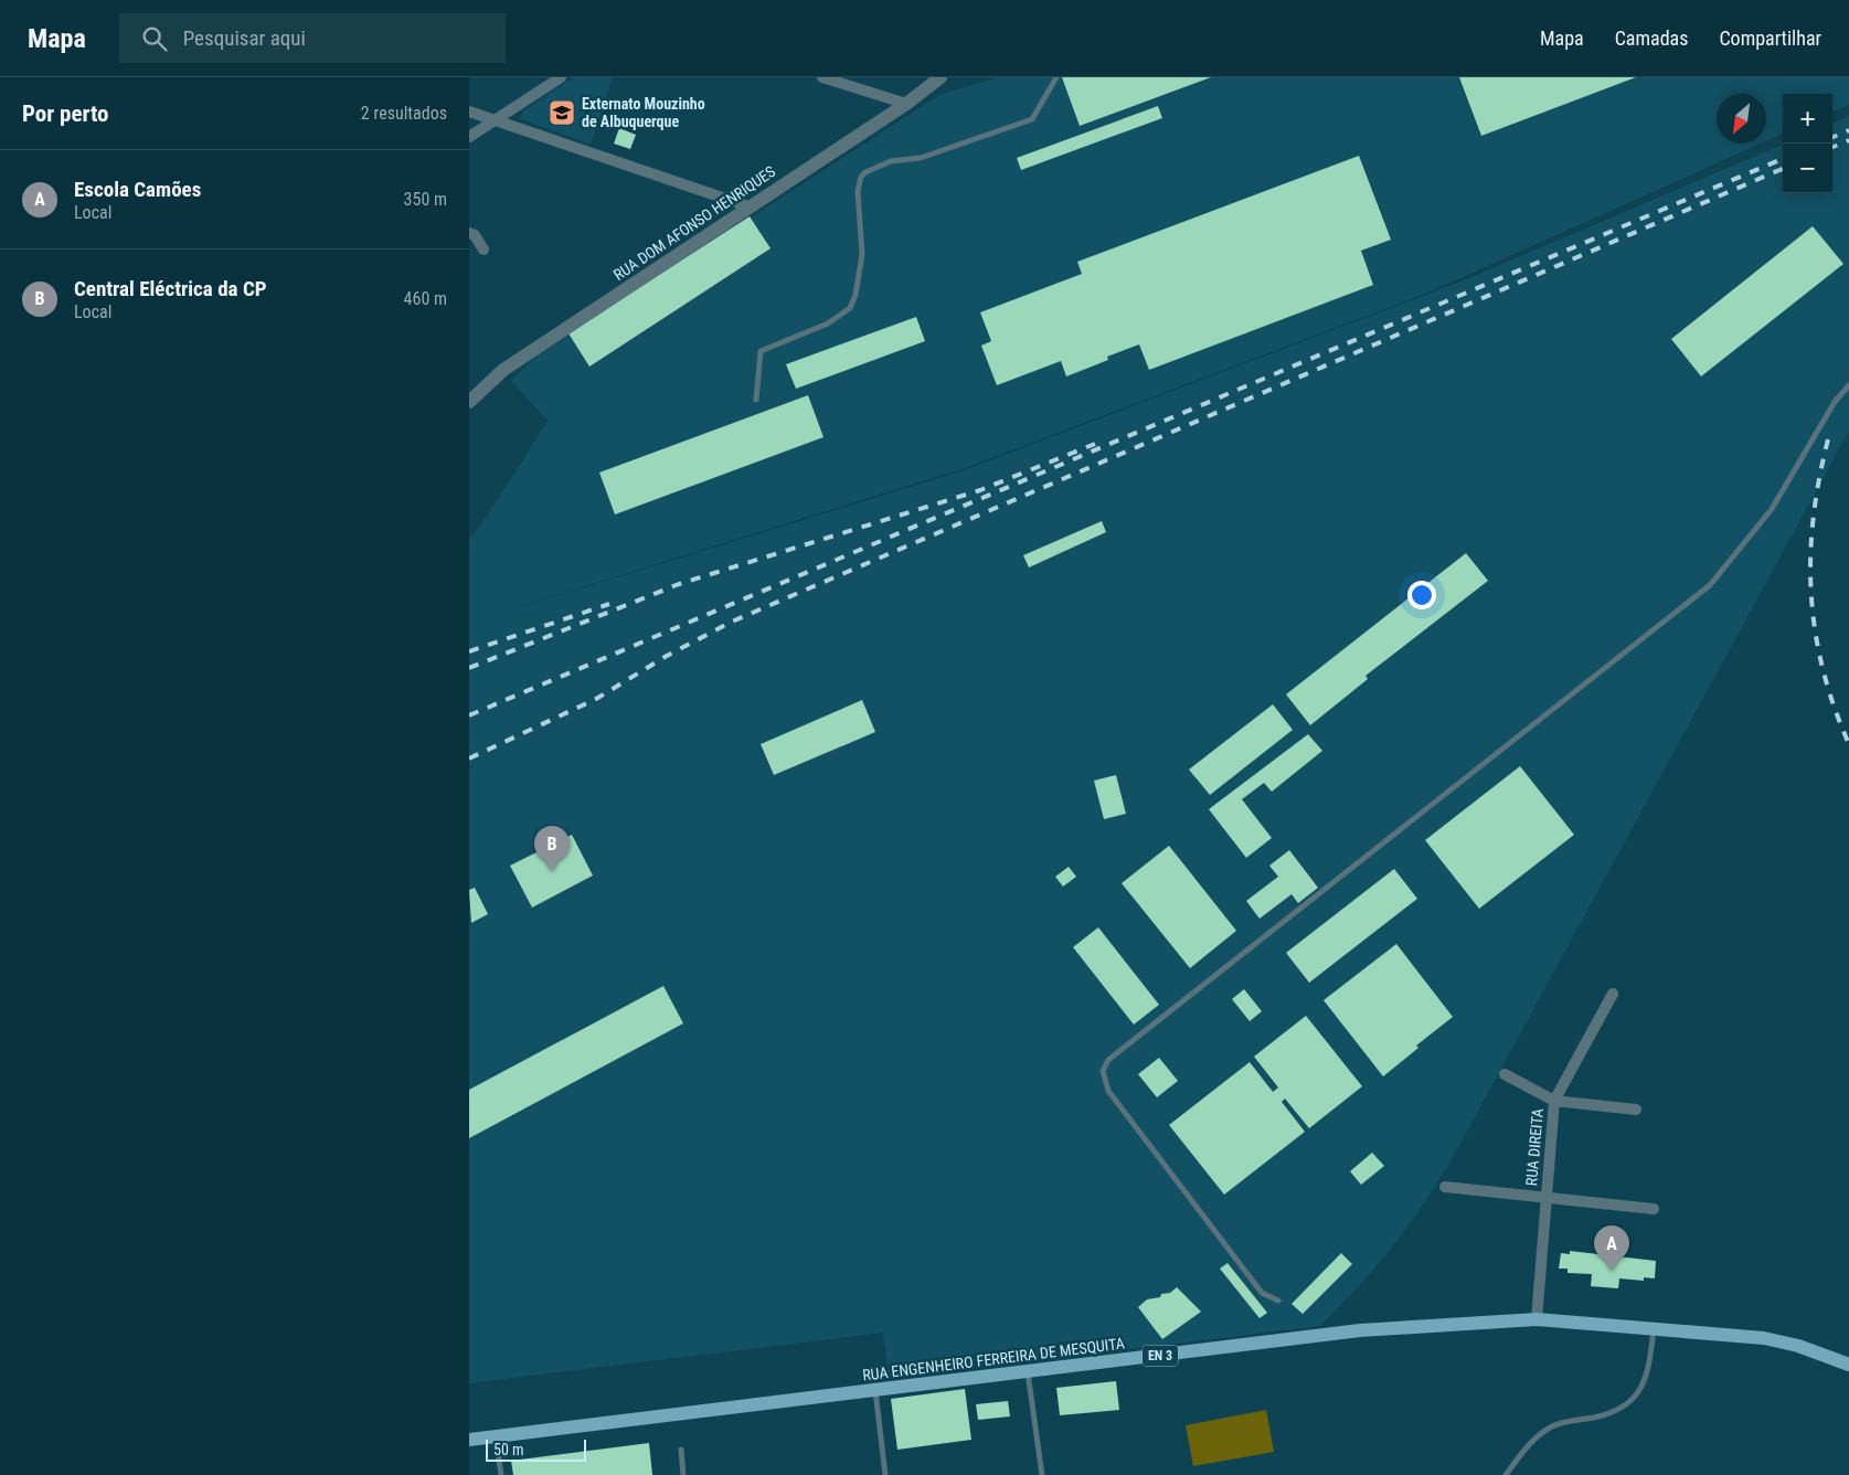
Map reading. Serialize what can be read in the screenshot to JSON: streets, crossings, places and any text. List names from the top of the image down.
{
  "streets": {
    "main road": ["EN 3", "RUA ENGENHEIRO FERREIRA DE MESQUITA"],
    "street": ["RUA DOM AFONSO HENRIQUES", "RUA DIREITA"]
  },
  "crossings": [
    ["RUA DIREITA", "RUA ENGENHEIRO FERREIRA DE MESQUITA"]
  ],
  "places": {
    "school or university": ["Externato Mouzinho de Albuquerque"]
  },
  "scale_bar": "50 m",
  "north": "bottom left",
  "page": {
    "header": "Mapa",
    "search": "Pesquisar aqui",
    "nav": ["Mapa", "Camadas", "Compartilhar"],
    "heading": ["Por perto", "2 resultados"],
    "map_buttons": ["+", "−"],
    "list": [
      {
        "mark": "A",
        "name": "Escola Camões",
        "note": "Local",
        "value": "350 m"
      },
      {
        "mark": "B",
        "name": "Central Eléctrica da CP",
        "note": "Local",
        "value": "460 m"
      }
    ],
    "pins": ["B", "A"],
    "scale": "50 m"
  }
}
